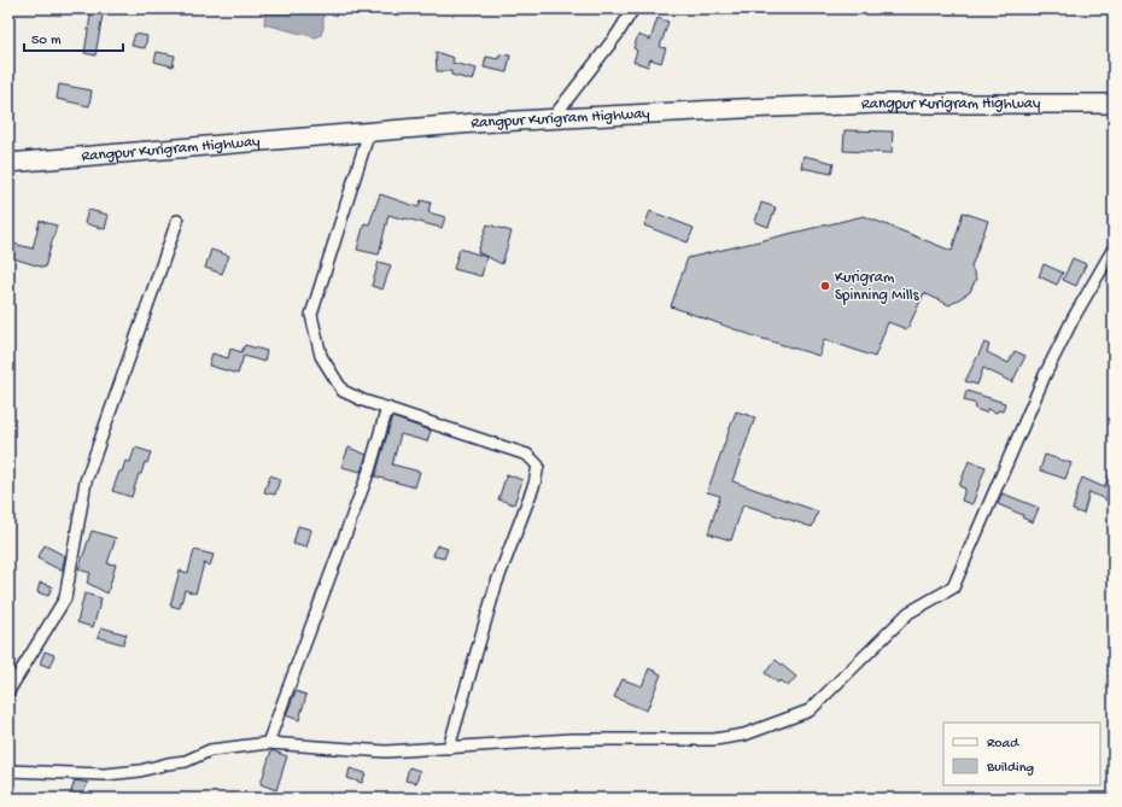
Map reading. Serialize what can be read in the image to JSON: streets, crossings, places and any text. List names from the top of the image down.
{
  "streets": {
    "highway": ["Rangpur Kurigram Highway"]
  },
  "places": ["Kurigram Spinning Mills"],
  "legend": ["Road", "Building"],
  "scale_bar": "50 m"
}
